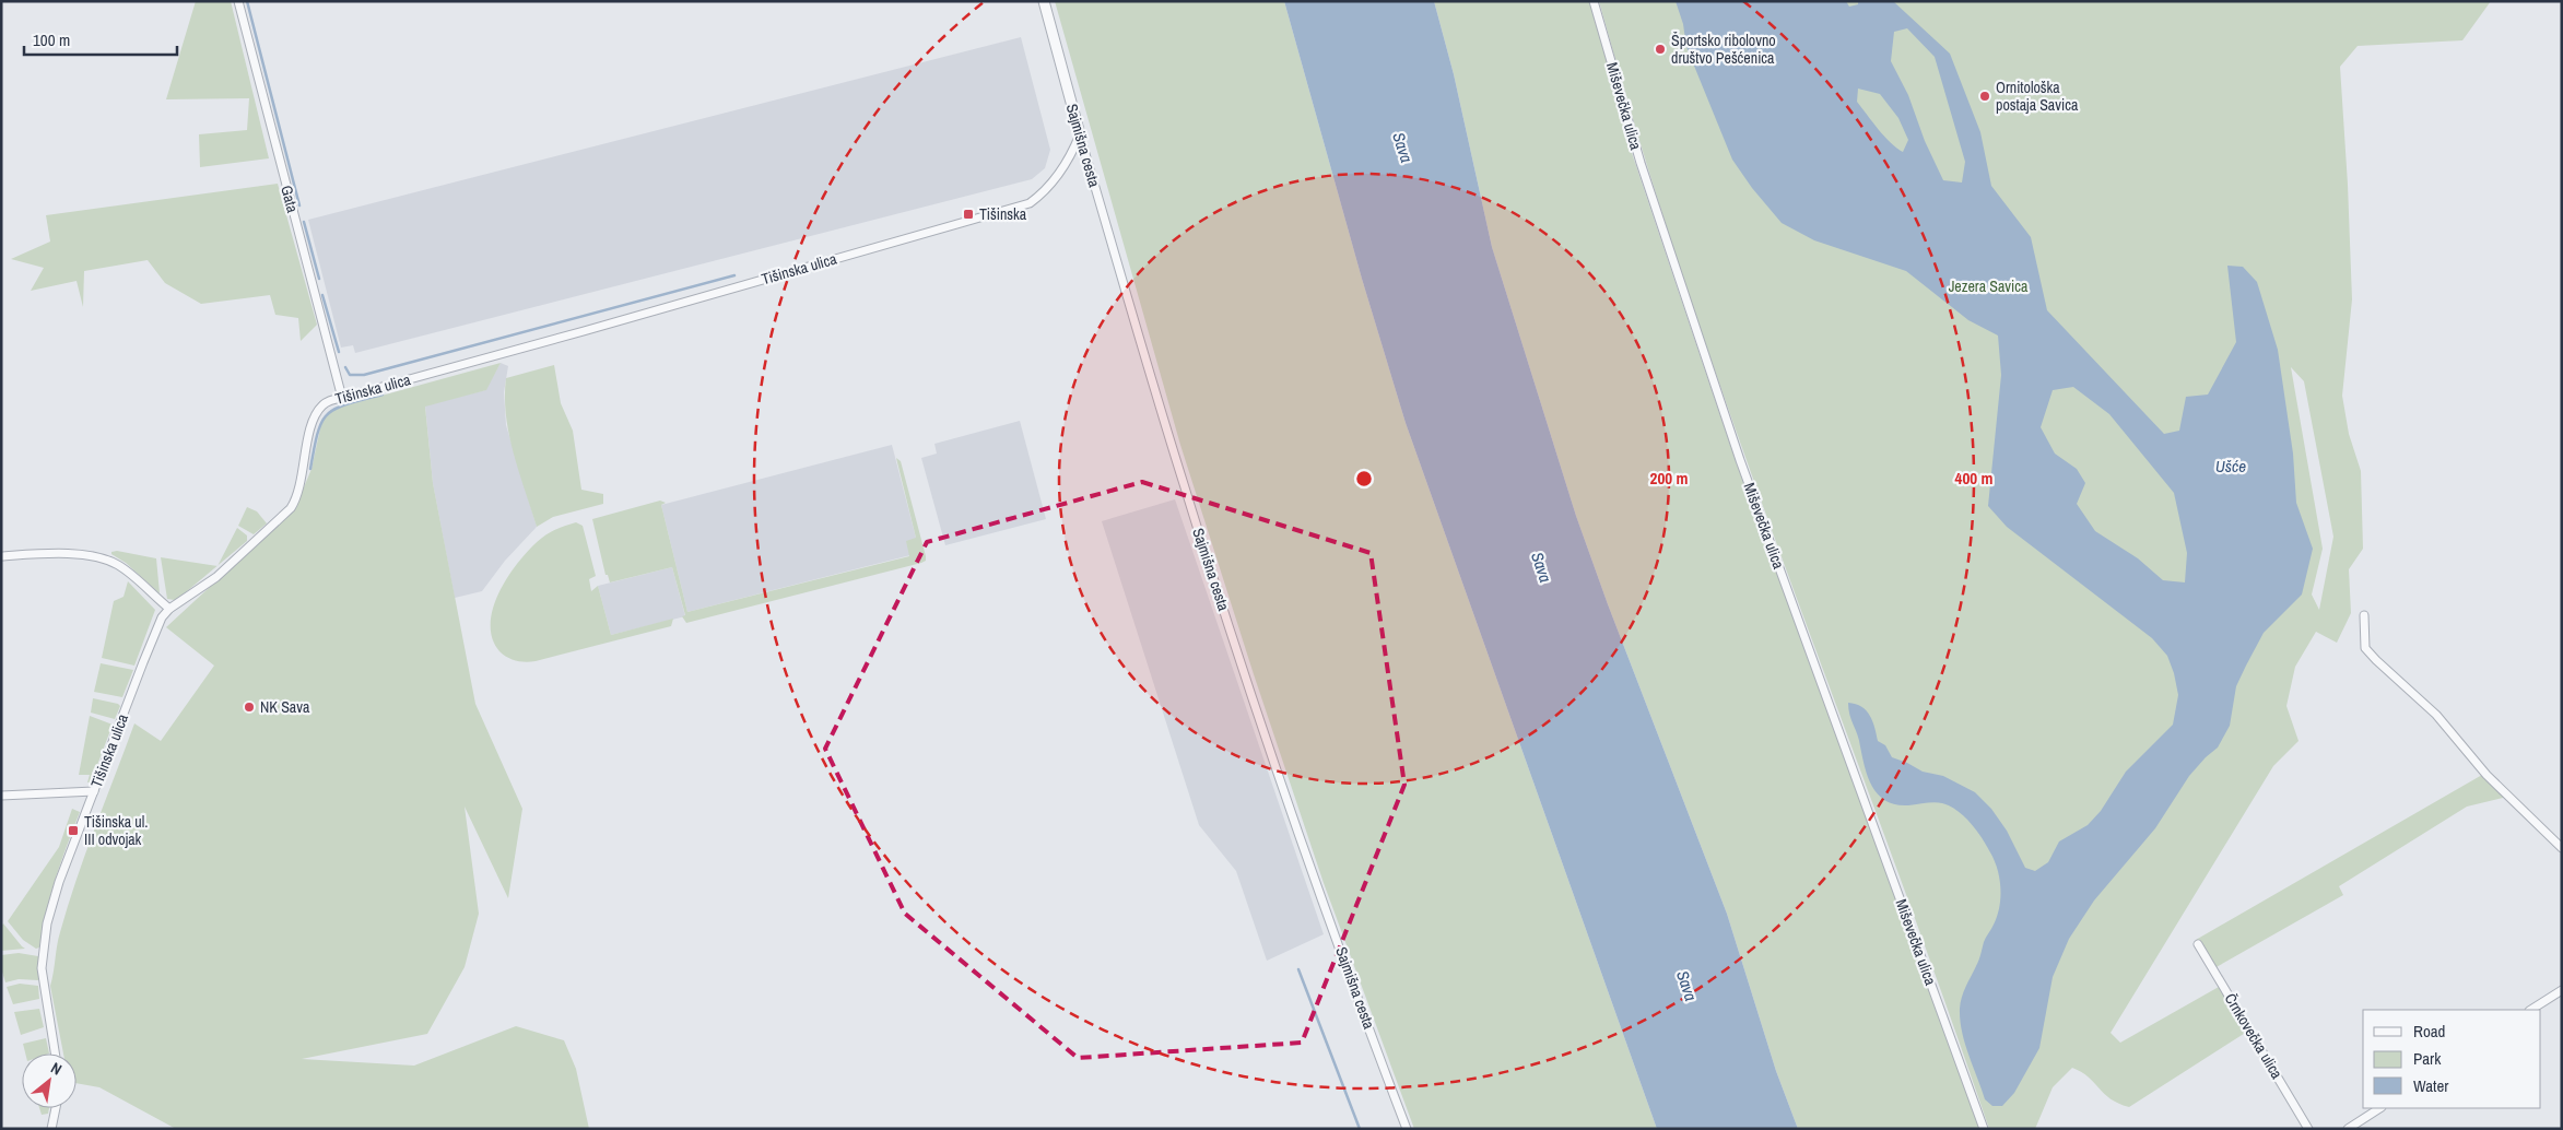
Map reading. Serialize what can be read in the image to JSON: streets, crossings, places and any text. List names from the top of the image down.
{
  "streets": {
    "street": [
      "Miševečka ulica",
      "Sajmišna cesta",
      "Gata",
      "Tišinska ulica",
      "Črnkovečka ulica"
    ]
  },
  "crossings": [
    ["Sajmišna cesta", "Tišinska ulica"],
    ["Gata", "Tišinska ulica"]
  ],
  "water": ["Sava", "Ušće"],
  "parks": ["Jezera Savica"],
  "places": {
    "other": ["Športsko ribolovno društvo Pešćenica", "Ornitološka postaja Savica", "NK Sava"],
    "transit": ["Tišinska", "Tišinska ul. III odvojak"]
  },
  "legend": ["Road", "Park", "Water"],
  "scale_bar": "100 m",
  "north": "top right",
  "rings": ["200 m", "400 m"]
}
